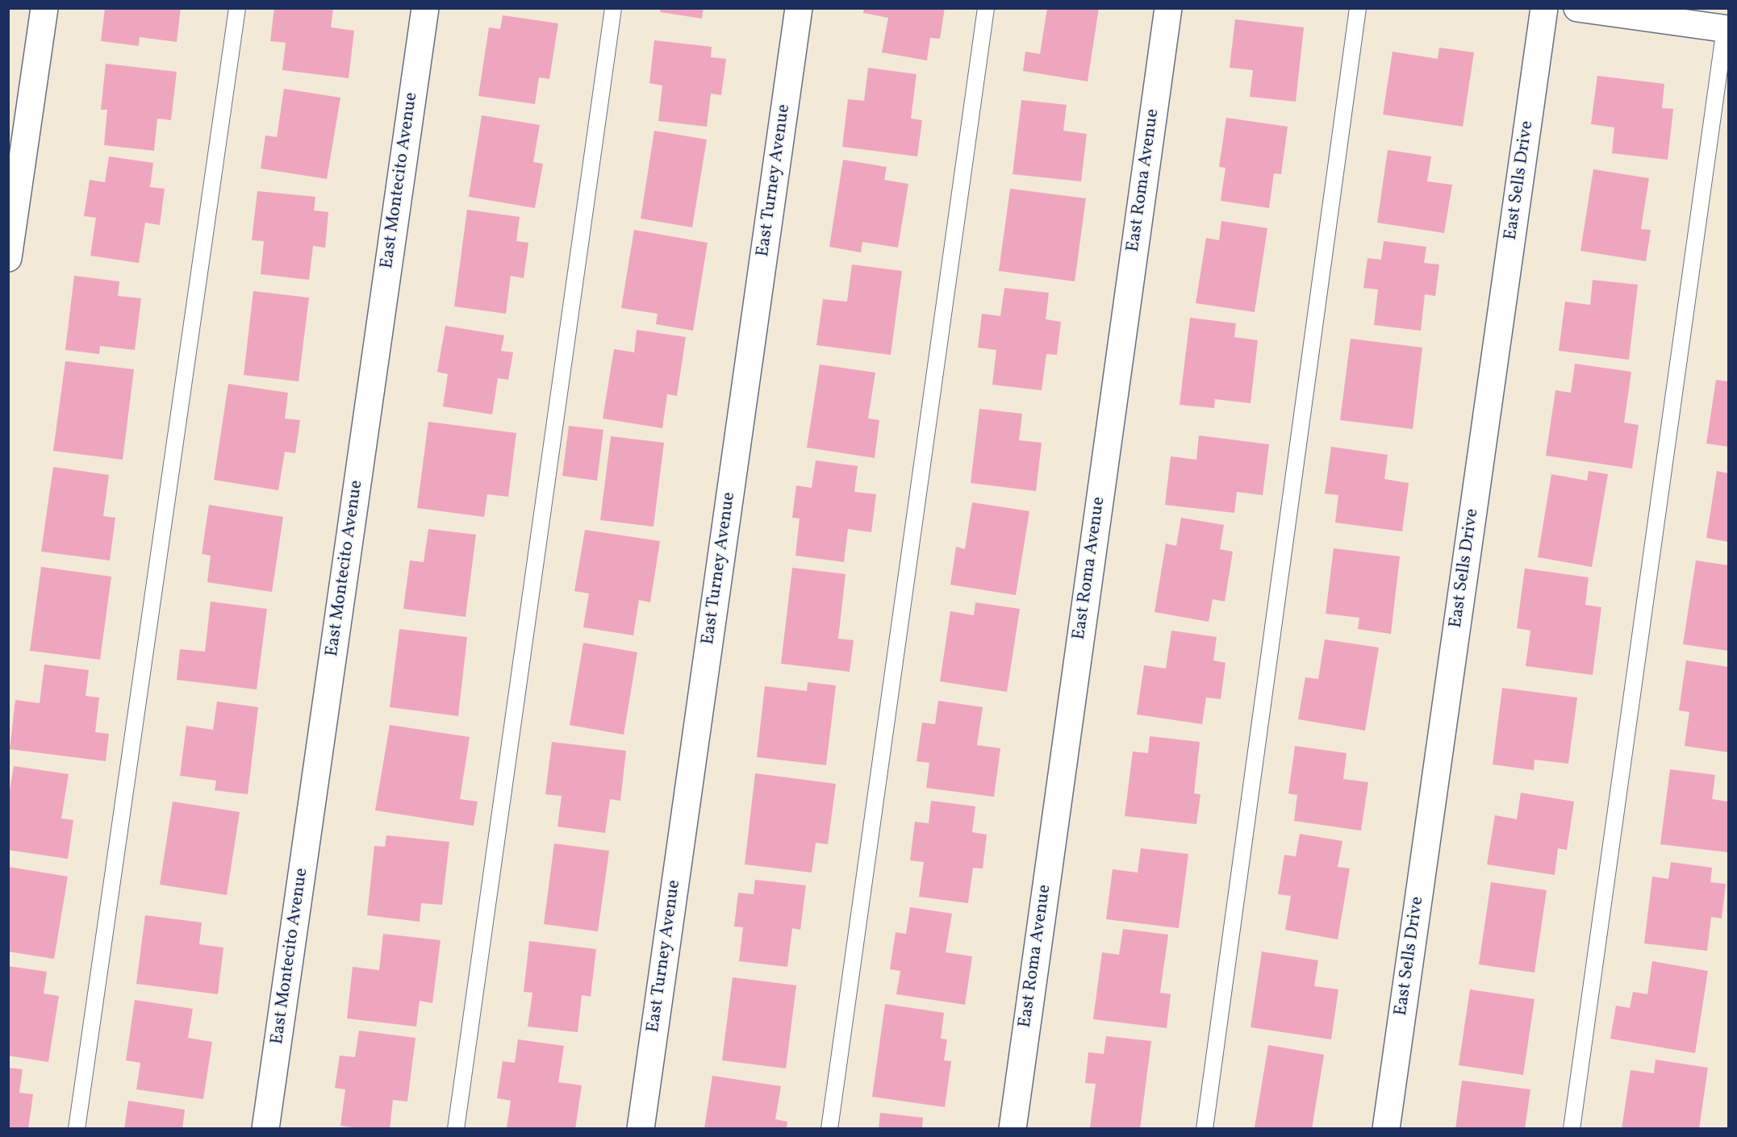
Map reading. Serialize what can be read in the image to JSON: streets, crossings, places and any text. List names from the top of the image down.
{
  "streets": {
    "street": [
      "East Montecito Avenue",
      "East Turney Avenue",
      "East Roma Avenue",
      "East Sells Drive"
    ]
  }
}
